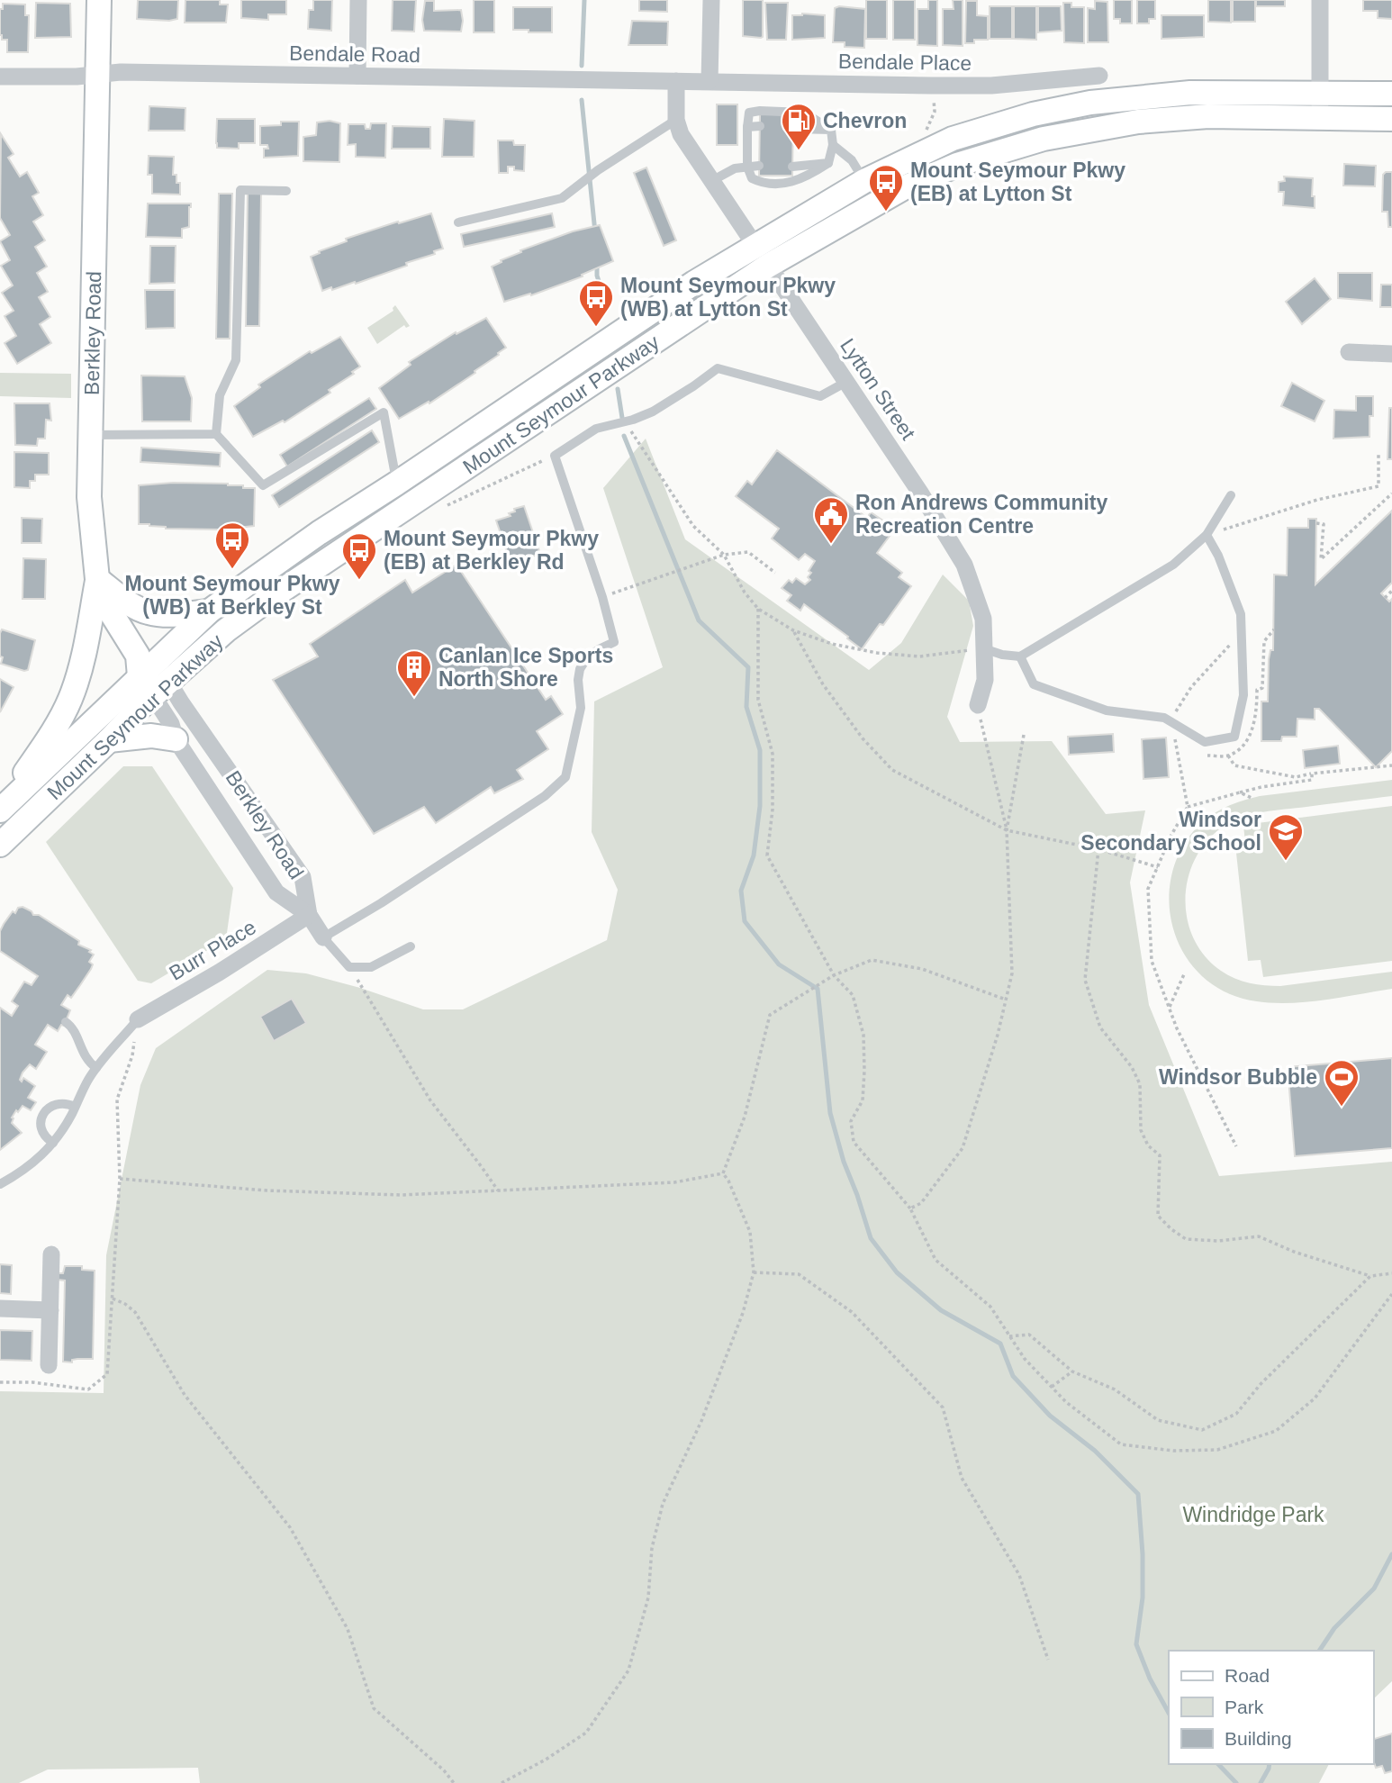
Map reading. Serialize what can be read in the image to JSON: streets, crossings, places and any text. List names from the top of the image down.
{
  "streets": {
    "main road": ["Berkley Road", "Mount Seymour Parkway"],
    "street": [
      "Bendale Road",
      "Bendale Place",
      "Lytton Street",
      "Burr Place"
    ]
  },
  "crossings": [
    ["Bendale Road", "Bendale Place"],
    ["Bendale Road", "Berkley Road"],
    ["Bendale Road", "Lytton Street"],
    ["Berkley Road", "Mount Seymour Parkway"],
    ["Berkley Road", "Burr Place"],
    ["Lytton Street", "Mount Seymour Parkway"]
  ],
  "parks": ["Windridge Park"],
  "places": {
    "fuel station": ["Chevron"],
    "bus stop": [
      "Mount Seymour Pkwy (EB) at Lytton St",
      "Mount Seymour Pkwy (WB) at Lytton St",
      "Mount Seymour Pkwy (WB) at Berkley St",
      "Mount Seymour Pkwy (EB) at Berkley Rd"
    ],
    "public building": ["Ron Andrews Community Recreation Centre"],
    "building": ["Canlan Ice Sports North Shore"],
    "school or university": ["Windsor Secondary School"],
    "sports": ["Windsor Bubble"]
  },
  "legend": ["Road", "Park", "Building"]
}
